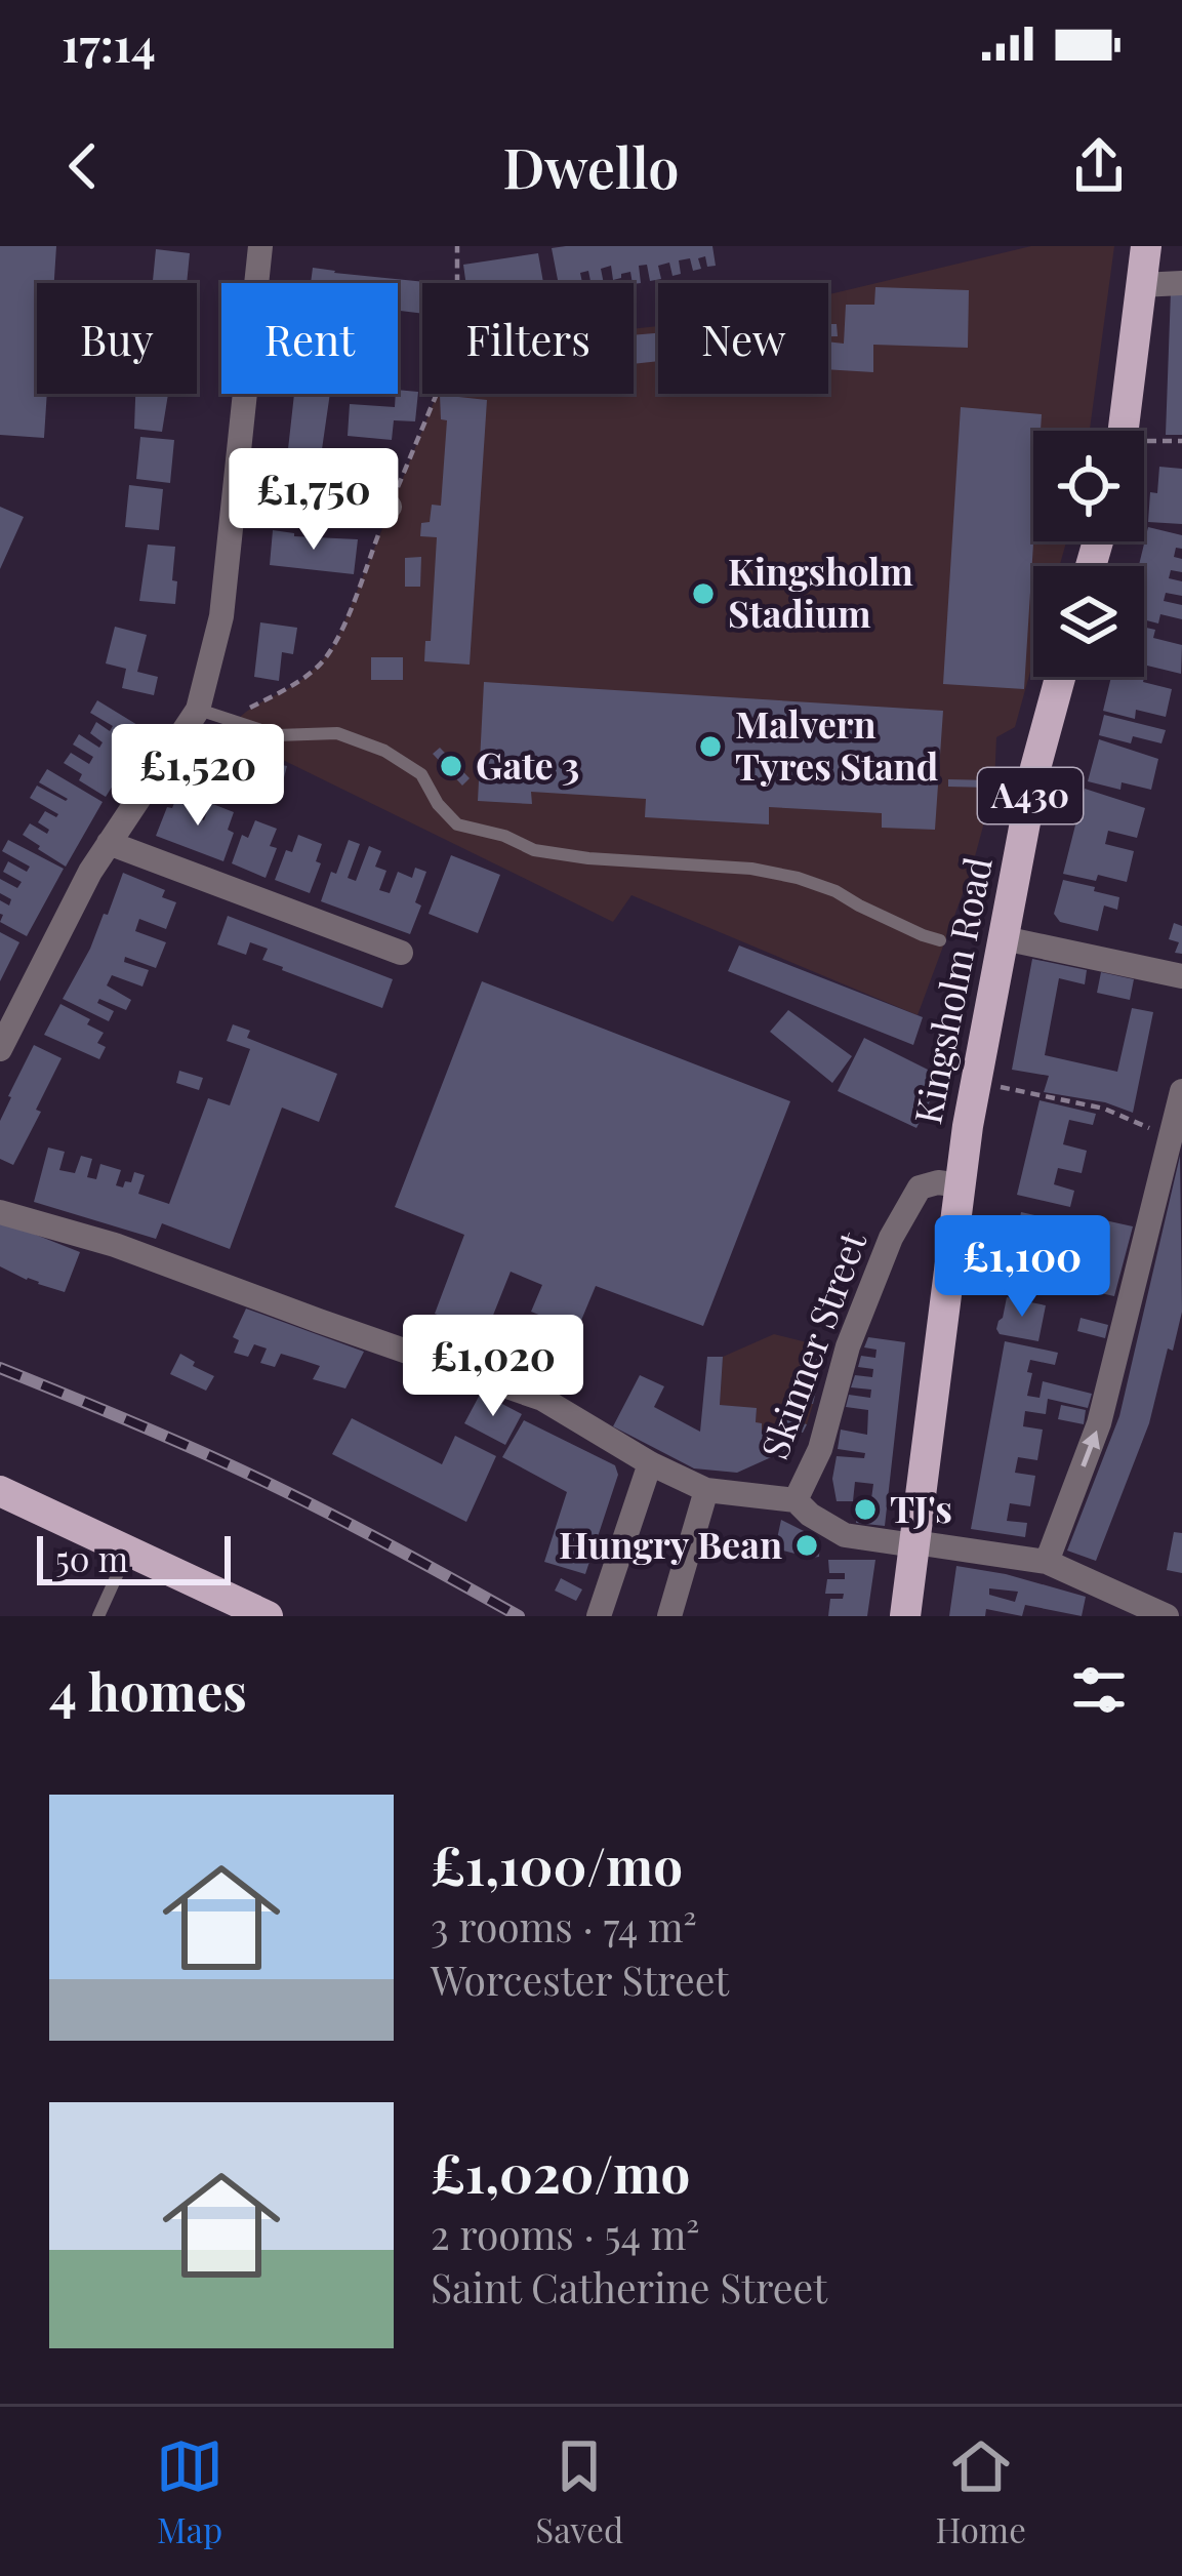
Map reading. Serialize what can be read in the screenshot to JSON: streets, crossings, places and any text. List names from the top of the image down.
{
  "streets": {
    "main road": ["A430", "Kingsholm Road"],
    "street": ["Skinner Street"]
  },
  "crossings": [
    ["A430", "Kingsholm Road"],
    ["A430", "Skinner Street"],
    ["Kingsholm Road", "Skinner Street"]
  ],
  "places": [
    "Kingsholm Stadium",
    "Malvern Tyres Stand",
    "Gate 3",
    "TJ's",
    "Hungry Bean"
  ],
  "scale_bar": "50 m",
  "page": {
    "status": "17:14",
    "header": "Dwello",
    "chip": [
      "Buy",
      "Rent",
      "Filters",
      "New"
    ],
    "price": [
      "£1,750",
      "£1,520",
      "£1,100",
      "£1,020"
    ],
    "scale": "50 m",
    "heading": "4 homes",
    "list": [
      {
        "name": "£1,100/mo",
        "note": "3 rooms · 74 m² · Worcester Street"
      },
      {
        "name": "£1,020/mo",
        "note": "2 rooms · 54 m² · Saint Catherine Street"
      }
    ],
    "tabs": ["Map", "Saved", "Home"]
  }
}
